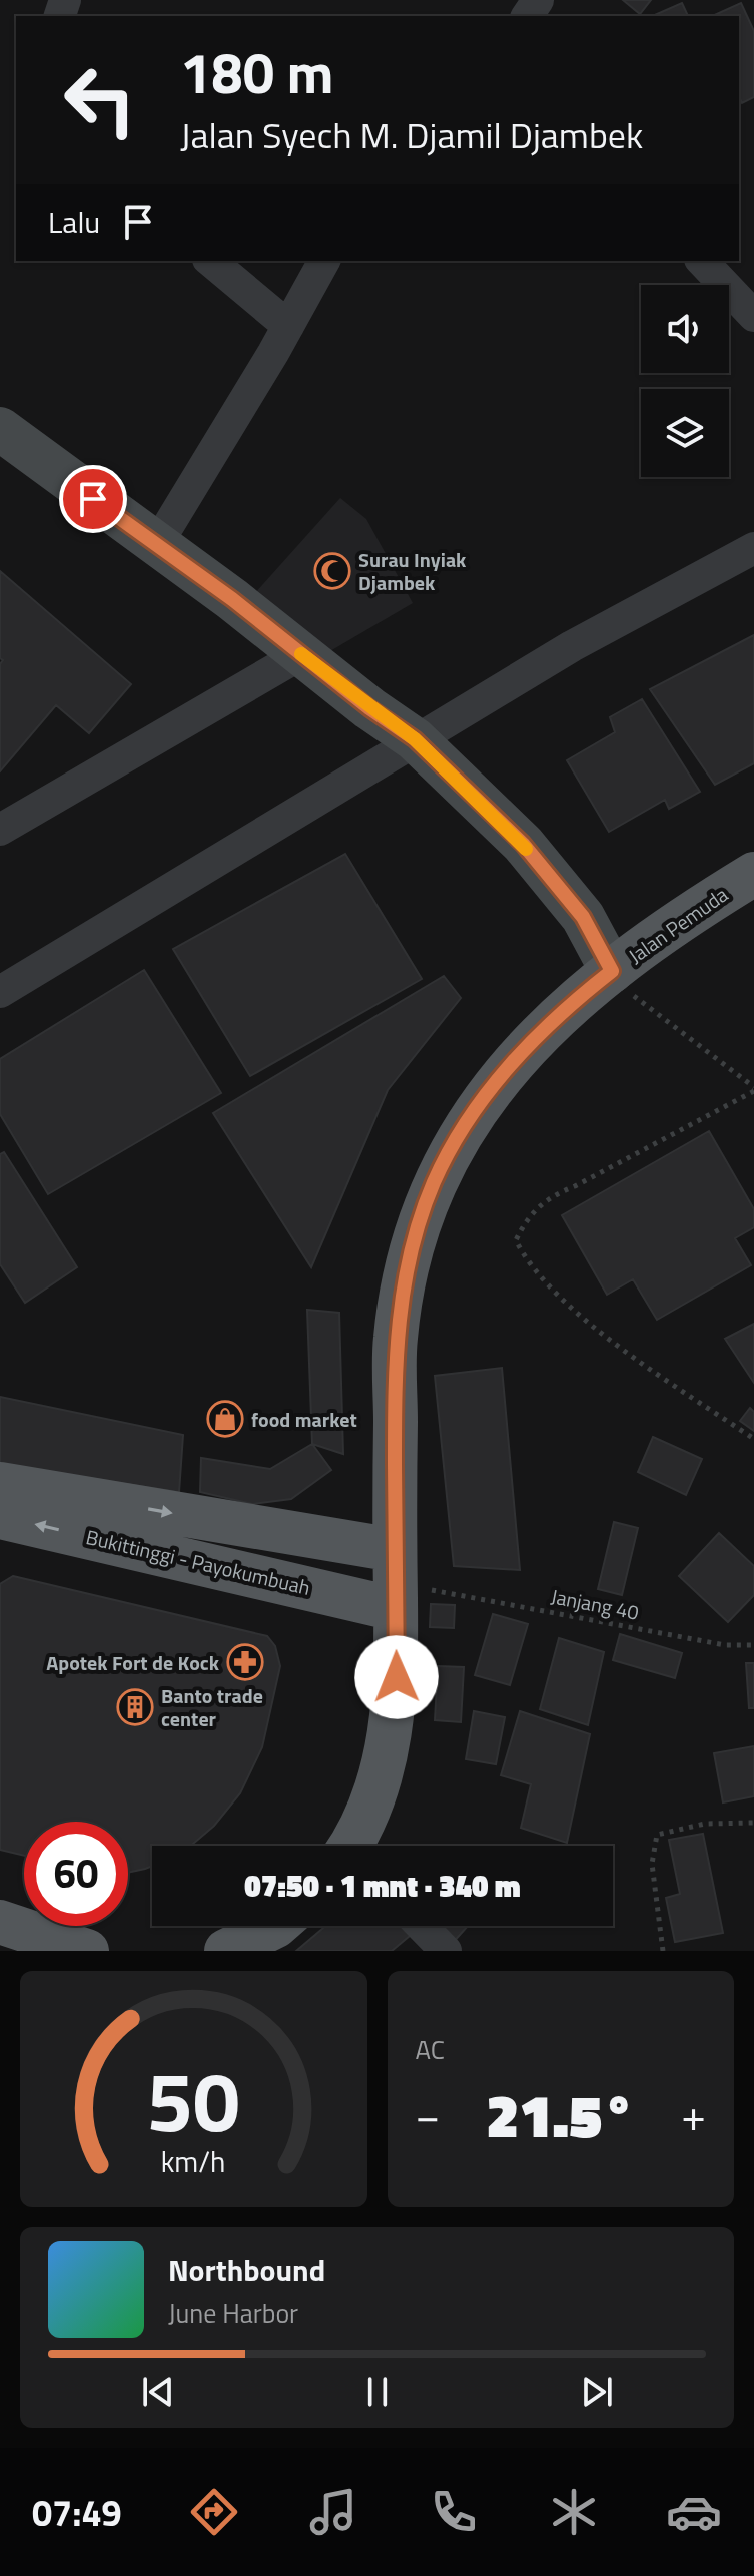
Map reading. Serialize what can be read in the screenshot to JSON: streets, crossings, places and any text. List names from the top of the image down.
{
  "streets": {
    "main road": ["Jalan Pemuda", "Bukittinggi - Payokumbuah"],
    "path": ["Janjang 40"]
  },
  "crossings": [
    ["Jalan Pemuda", "Bukittinggi - Payokumbuah"],
    ["Jalan Pemuda", "Janjang 40"],
    ["Bukittinggi - Payokumbuah", "Janjang 40"]
  ],
  "places": {
    "mosque": ["Surau Inyiak Djambek"],
    "shop": ["food market"],
    "pharmacy": ["Apotek Fort de Kock"],
    "building": ["Banto trade center"]
  },
  "page": {
    "turn": ["180 m", "Jalan Syech M. Djamil Djambek"],
    "then": "Lalu",
    "limit": "60",
    "trip": "07:50 · 1 mnt · 340 m",
    "tile": "AC",
    "heat": ["−", "21.5°", "+"],
    "song": ["Northbound", "June Harbor"],
    "tabs": "07:49",
    "gauge": ["50", "km/h"]
  }
}
